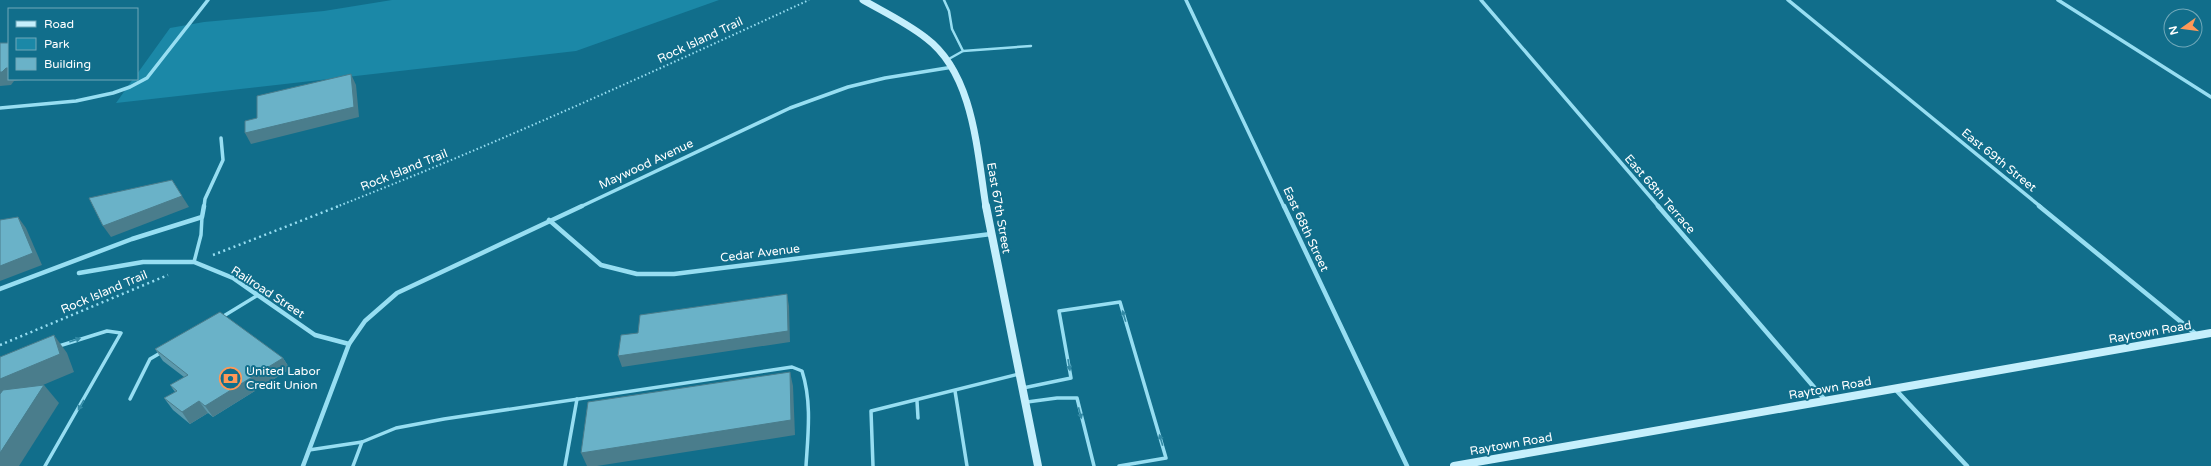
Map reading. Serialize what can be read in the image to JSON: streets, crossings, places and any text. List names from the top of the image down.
{
  "streets": {
    "street": [
      "East 69th Street",
      "Maywood Avenue",
      "East 68th Terrace",
      "East 67th Street",
      "East 68th Street",
      "Cedar Avenue",
      "Railroad Street",
      "Raytown Road"
    ],
    "path": ["Rock Island Trail"]
  },
  "crossings": [
    ["Rock Island Trail", "Railroad Street"],
    ["East 69th Street", "Raytown Road"],
    ["Maywood Avenue", "East 67th Street"],
    ["Maywood Avenue", "Cedar Avenue"],
    ["Maywood Avenue", "Railroad Street"],
    ["East 68th Terrace", "Raytown Road"],
    ["East 67th Street", "Cedar Avenue"]
  ],
  "places": {
    "bank": ["United Labor Credit Union"]
  },
  "legend": ["Road", "Park", "Building"],
  "north": "left"
}
